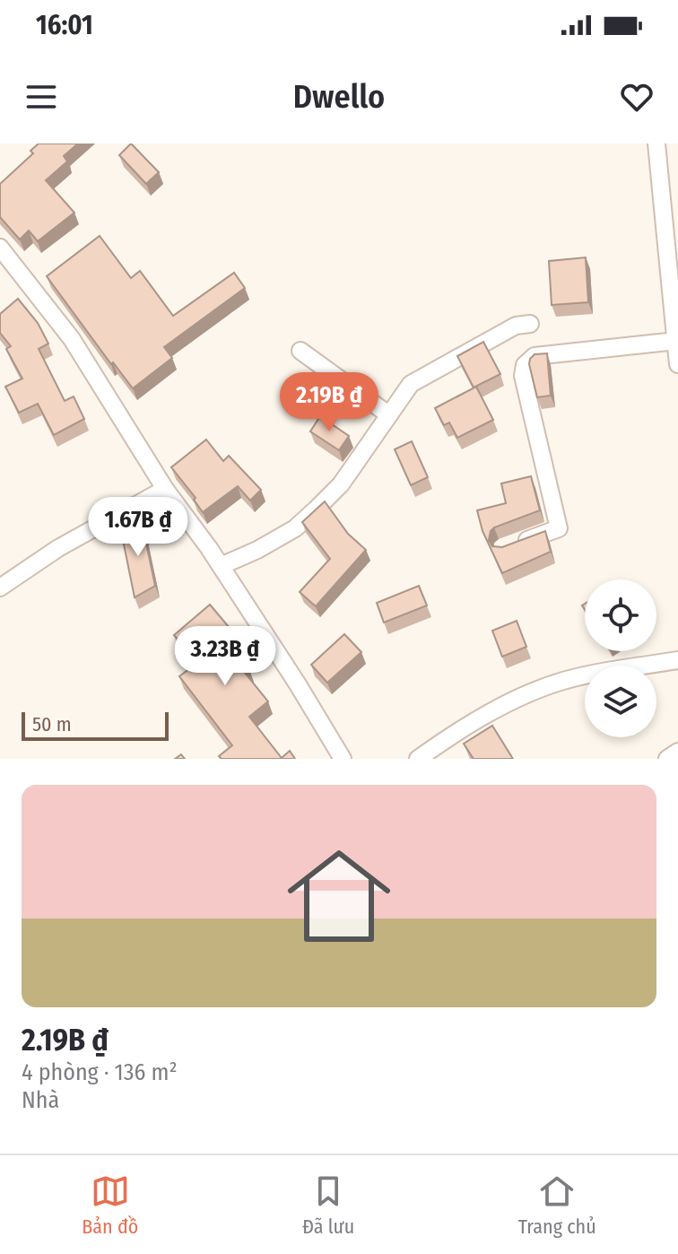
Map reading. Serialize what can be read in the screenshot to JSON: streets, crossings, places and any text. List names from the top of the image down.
{
  "scale_bar": "50 m",
  "page": {
    "status": "16:01",
    "header": "Dwello",
    "price": ["2.19B ₫", "1.67B ₫", "3.23B ₫"],
    "scale": "50 m",
    "list": [
      {
        "name": "2.19B ₫",
        "note": "4 phòng · 136 m² · Nhà"
      }
    ],
    "tabs": ["Bản đồ", "Đã lưu", "Trang chủ"]
  }
}
